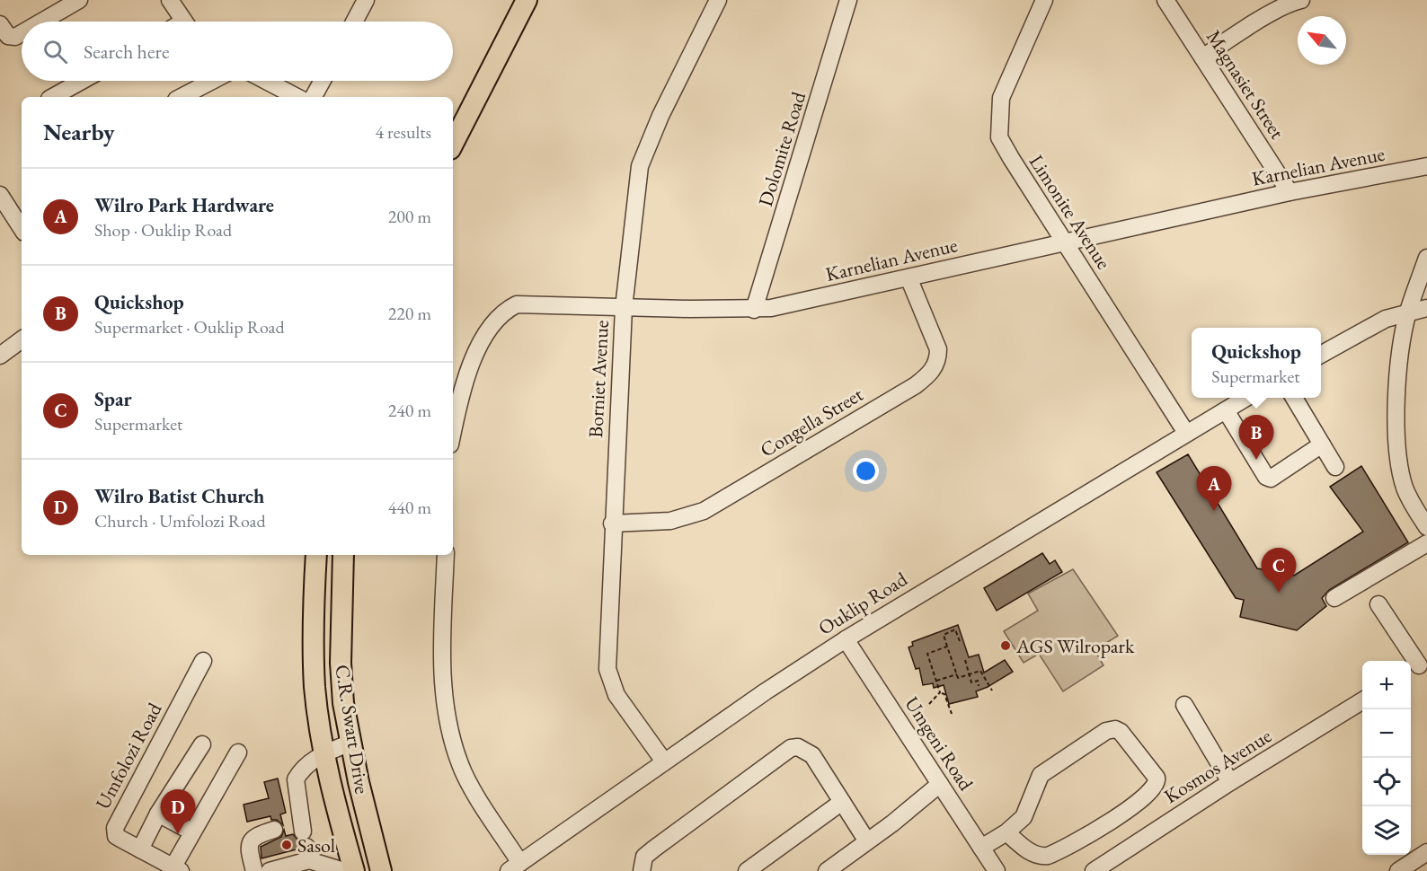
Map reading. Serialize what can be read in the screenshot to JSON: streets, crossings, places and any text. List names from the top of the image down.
{
  "streets": {
    "main road": ["C.R. Swart Drive"],
    "street": [
      "Magnasiet Street",
      "Dolomite Road",
      "Karnelian Avenue",
      "Limonite Avenue",
      "Borniet Avenue",
      "Congella Street",
      "Ouklip Road",
      "Umgeni Road",
      "Umfolozi Road",
      "Kosmos Avenue"
    ]
  },
  "crossings": [
    ["Magnasiet Street", "Karnelian Avenue"],
    ["Dolomite Road", "Karnelian Avenue"],
    ["Karnelian Avenue", "Limonite Avenue"],
    ["Karnelian Avenue", "Borniet Avenue"],
    ["Karnelian Avenue", "Congella Street"],
    ["Limonite Avenue", "Ouklip Road"],
    ["Borniet Avenue", "Congella Street"],
    ["Borniet Avenue", "Ouklip Road"],
    ["Ouklip Road", "Umgeni Road"]
  ],
  "places": ["AGS Wilropark", "Sasol"],
  "north": "top left",
  "page": {
    "search": "Search here",
    "heading": ["Nearby", "4 results"],
    "list": [
      {
        "mark": "A",
        "name": "Wilro Park Hardware",
        "note": "Shop · Ouklip Road",
        "value": "200 m"
      },
      {
        "mark": "B",
        "name": "Quickshop",
        "note": "Supermarket · Ouklip Road",
        "value": "220 m"
      },
      {
        "mark": "C",
        "name": "Spar",
        "note": "Supermarket",
        "value": "240 m"
      },
      {
        "mark": "D",
        "name": "Wilro Batist Church",
        "note": "Church · Umfolozi Road",
        "value": "440 m"
      }
    ],
    "popup": ["Quickshop", "Supermarket"],
    "pins": [
      "B",
      "A",
      "C",
      "D"
    ],
    "map_buttons": ["+", "−"]
  }
}
